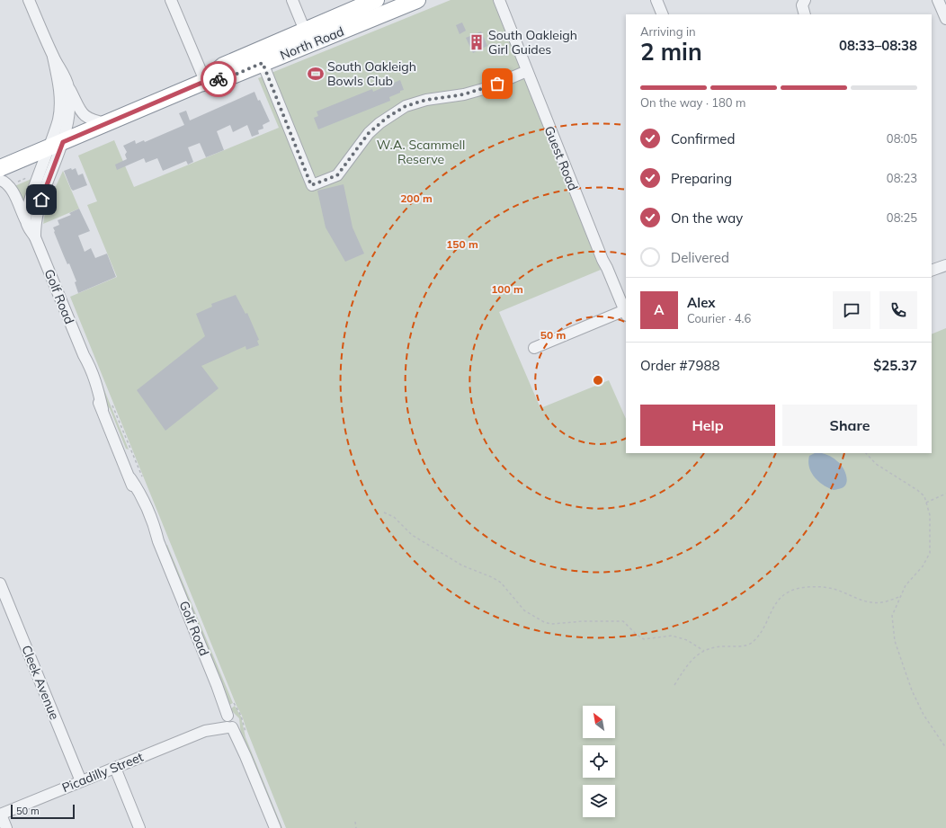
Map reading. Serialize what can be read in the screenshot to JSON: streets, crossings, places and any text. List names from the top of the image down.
{
  "streets": {
    "highway": ["North Road"],
    "street": [
      "Guest Road",
      "Golf Road",
      "Cleek Avenue",
      "Picadilly Street"
    ]
  },
  "crossings": [
    ["North Road", "Golf Road"],
    ["Golf Road", "Picadilly Street"],
    ["Cleek Avenue", "Picadilly Street"]
  ],
  "parks": ["W.A. Scammell Reserve"],
  "places": {
    "building": ["South Oakleigh Girl Guides"],
    "sports": ["South Oakleigh Bowls Club"]
  },
  "scale_bar": "50 m",
  "north": "top left",
  "page": {
    "heading": ["2 min", "Arriving in", "08:33–08:38"],
    "panel": [
      "Alex",
      "Courier · 4.6",
      "Order #7988",
      "$25.37"
    ],
    "bar": "On the way · 180 m",
    "list": [
      ["Confirmed", "08:05"],
      ["Preparing", "08:23"],
      ["On the way", "08:25"],
      "Delivered"
    ],
    "round": "A",
    "buttons": ["Help", "Share"],
    "scale": "50 m"
  },
  "rings": [
    "200 m",
    "150 m",
    "100 m",
    "50 m"
  ]
}
